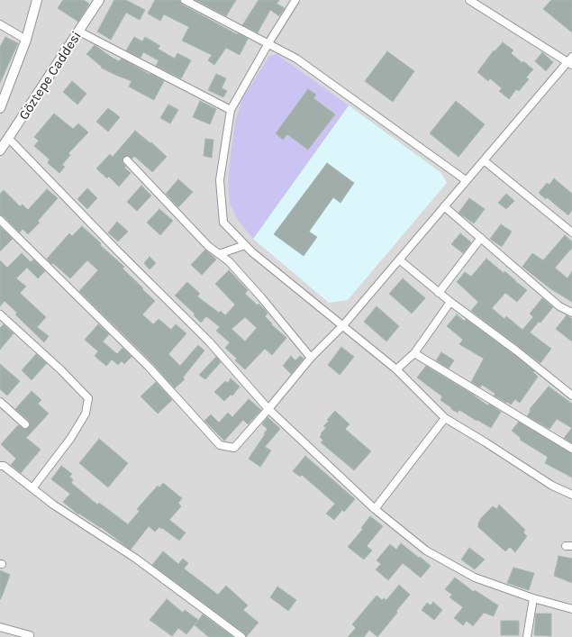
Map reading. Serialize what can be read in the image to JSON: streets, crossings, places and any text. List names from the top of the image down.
{
  "streets": {
    "street": ["Göztepe Caddesi"]
  }
}
